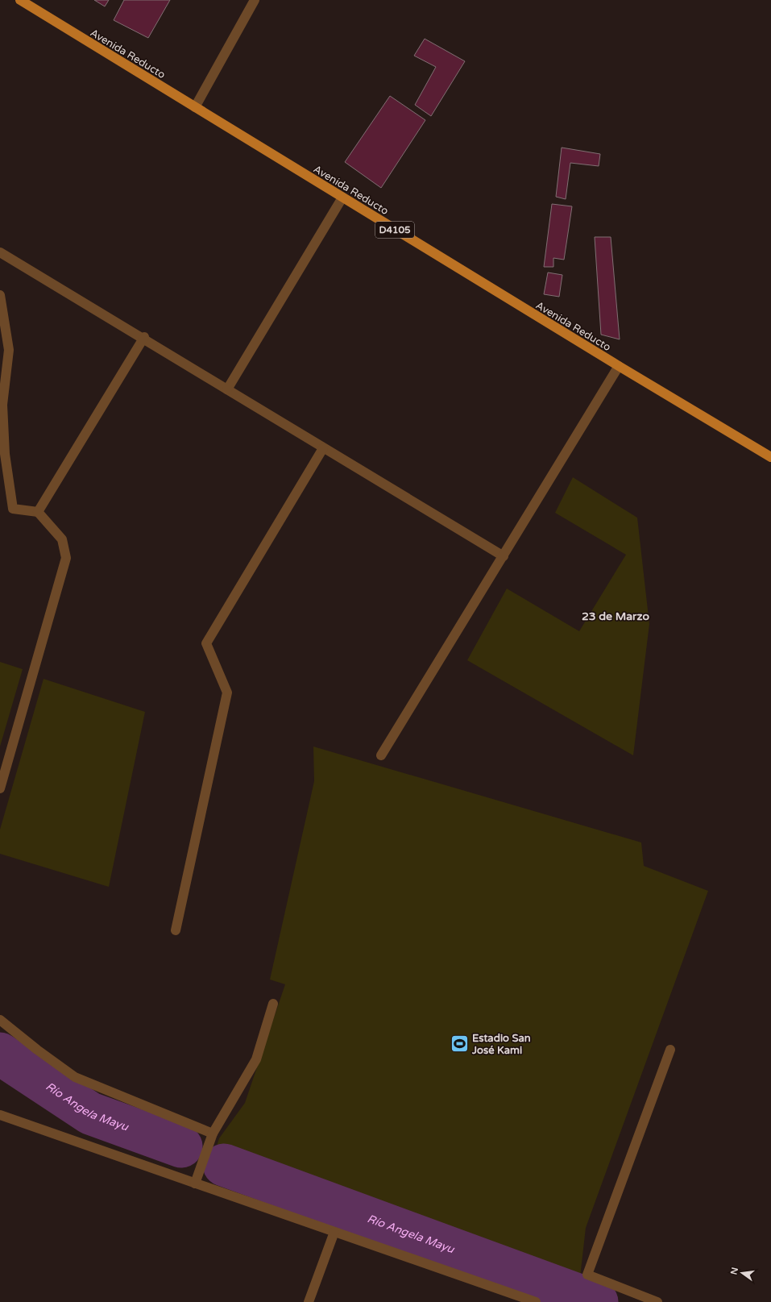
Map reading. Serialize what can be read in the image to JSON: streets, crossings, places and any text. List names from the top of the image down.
{
  "streets": {
    "main road": ["Avenida Reducto", "D4105"]
  },
  "districts": ["23 de Marzo"],
  "water": ["Río Angela Mayu"],
  "places": {
    "sports": ["Estadio San José Kami"]
  },
  "north": "left"
}
